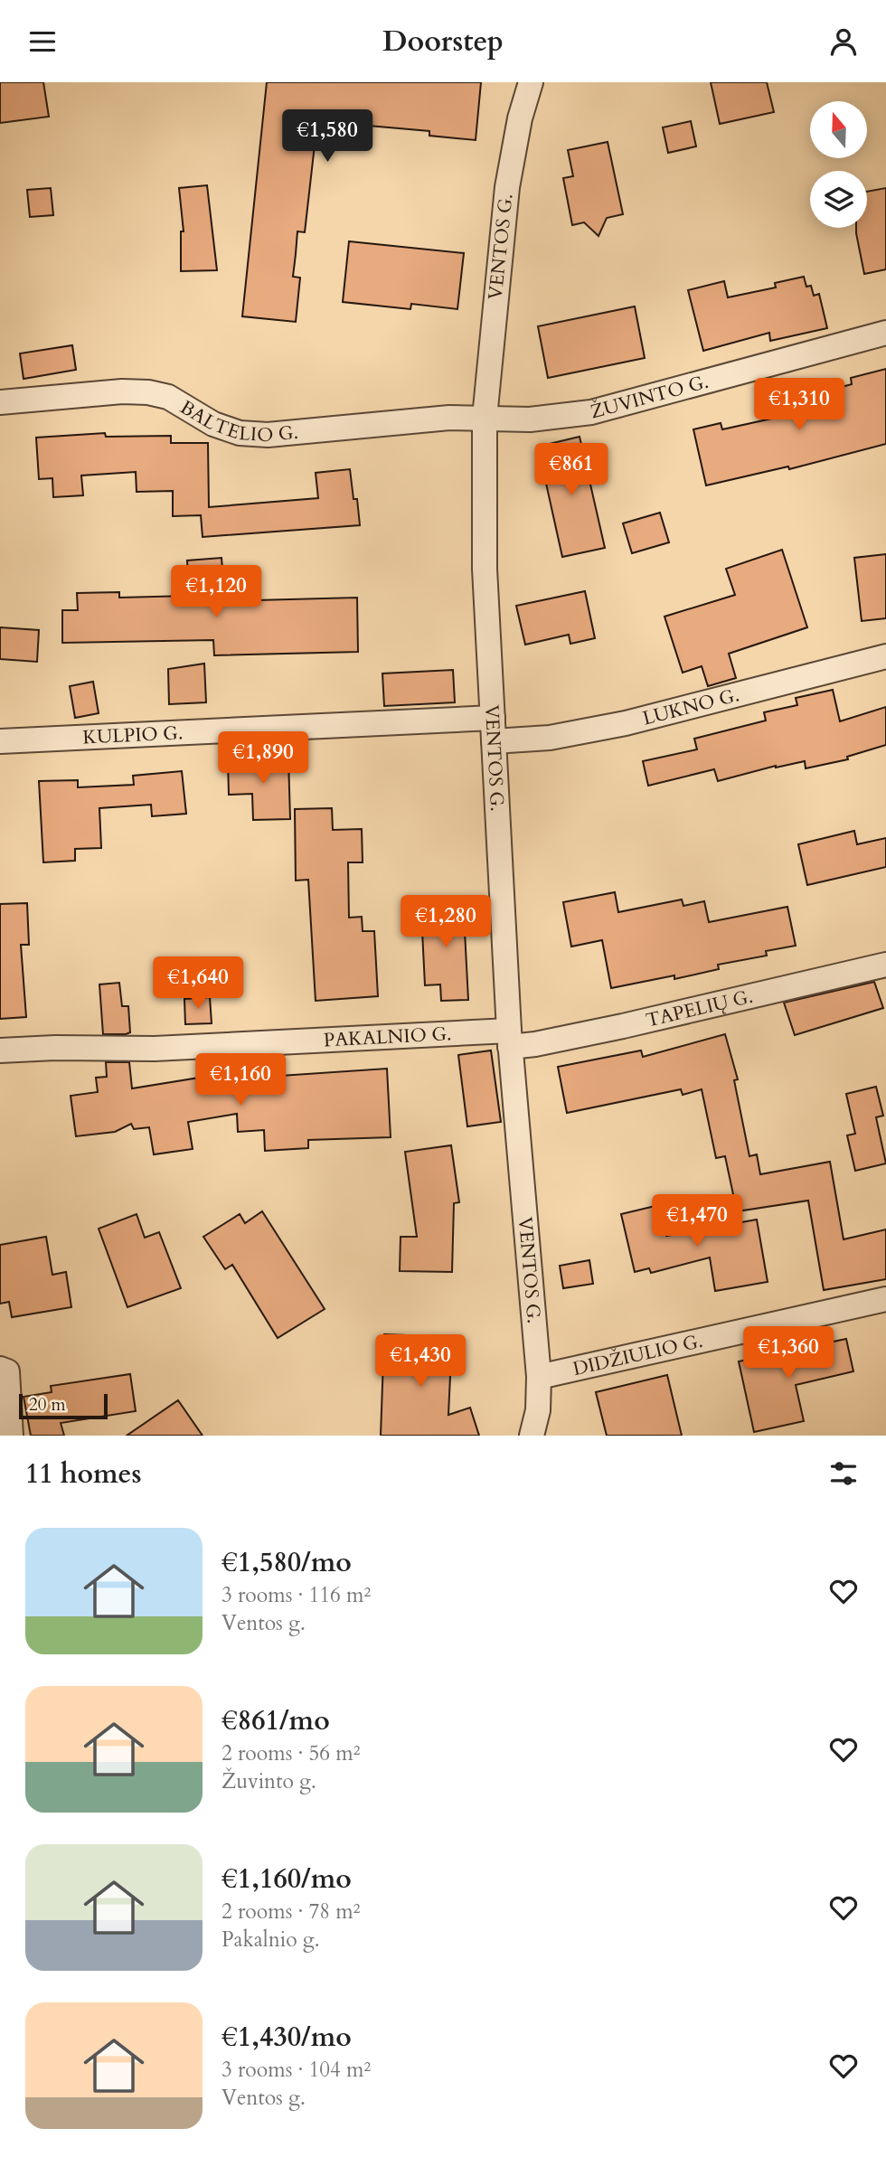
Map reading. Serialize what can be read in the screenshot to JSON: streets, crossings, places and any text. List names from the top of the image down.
{
  "streets": {
    "street": [
      "VENTOS G.",
      "ŽUVINTO G.",
      "BALTELIO G.",
      "LUKNO G.",
      "KULPIO G.",
      "TAPELIŲ G.",
      "PAKALNIO G.",
      "DIDŽIULIO G."
    ]
  },
  "crossings": [
    ["VENTOS G.", "ŽUVINTO G."],
    ["VENTOS G.", "BALTELIO G."],
    ["VENTOS G.", "LUKNO G."],
    ["VENTOS G.", "KULPIO G."],
    ["VENTOS G.", "TAPELIŲ G."],
    ["VENTOS G.", "PAKALNIO G."],
    ["VENTOS G.", "DIDŽIULIO G."],
    ["ŽUVINTO G.", "BALTELIO G."],
    ["LUKNO G.", "KULPIO G."],
    ["TAPELIŲ G.", "PAKALNIO G."]
  ],
  "scale_bar": "20 m",
  "north": "top",
  "page": {
    "header": "Doorstep",
    "price": [
      "€1,580",
      "€1,310",
      "€861",
      "€1,120",
      "€1,890",
      "€1,280",
      "€1,640",
      "€1,160",
      "€1,470",
      "€1,360",
      "€1,430"
    ],
    "scale": "20 m",
    "heading": "11 homes",
    "list": [
      {
        "name": "€1,580/mo",
        "note": "3 rooms · 116 m² · Ventos g."
      },
      {
        "name": "€861/mo",
        "note": "2 rooms · 56 m² · Žuvinto g."
      },
      {
        "name": "€1,160/mo",
        "note": "2 rooms · 78 m² · Pakalnio g."
      },
      {
        "name": "€1,430/mo",
        "note": "3 rooms · 104 m² · Ventos g."
      }
    ]
  }
}
